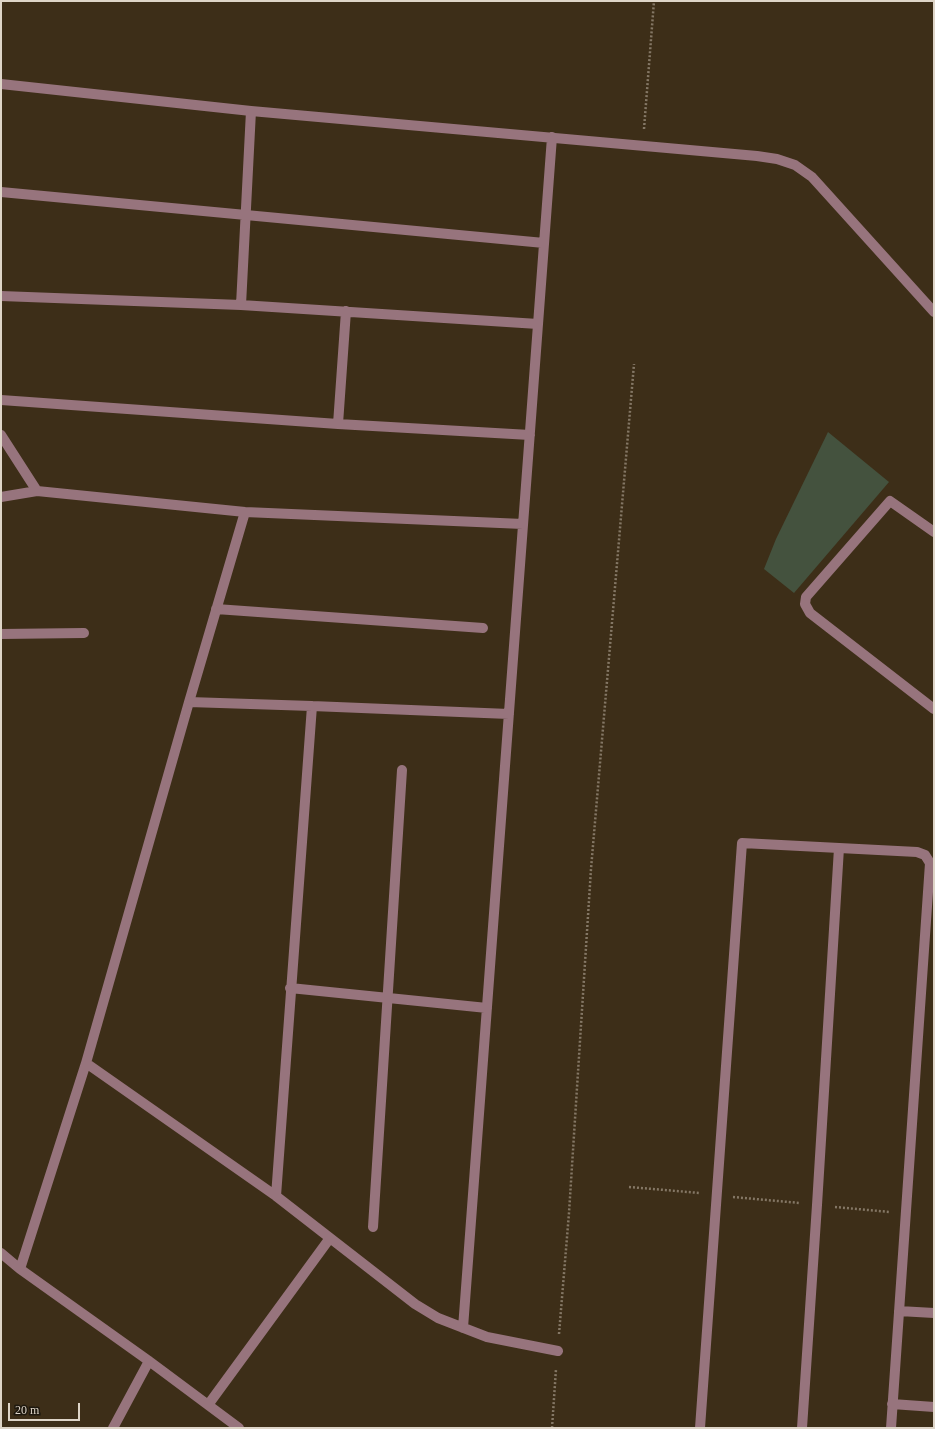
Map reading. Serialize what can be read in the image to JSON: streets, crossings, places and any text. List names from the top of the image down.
{
  "scale_bar": "20 m"
}
